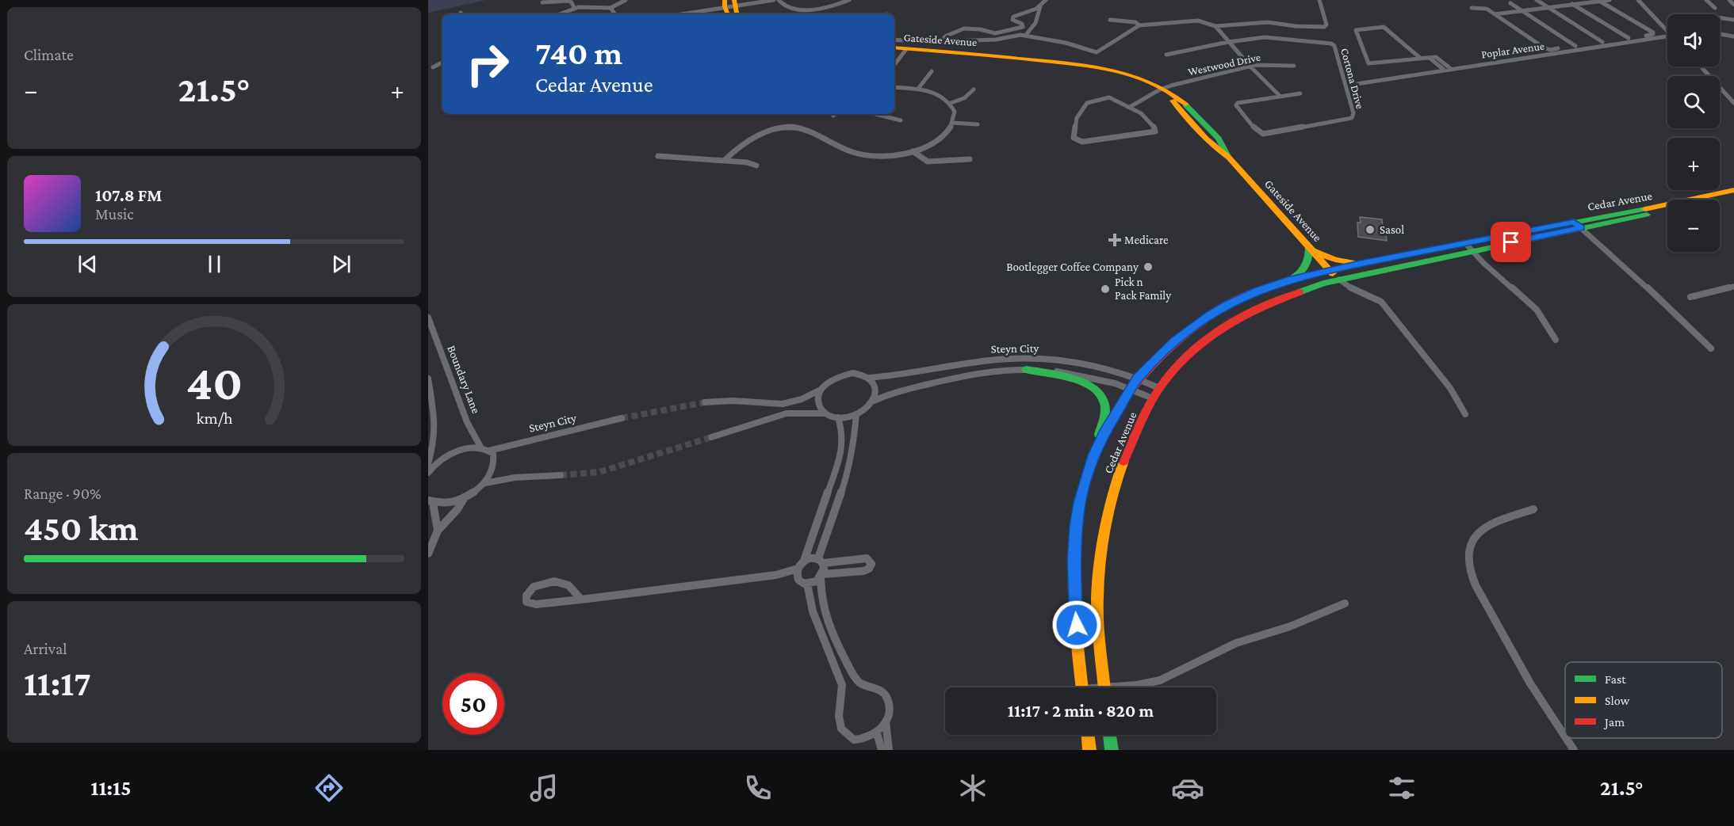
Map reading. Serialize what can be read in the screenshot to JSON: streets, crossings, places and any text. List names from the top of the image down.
{
  "streets": {
    "main road": ["Gateside Avenue", "Cedar Avenue"],
    "street": [
      "Poplar Avenue",
      "Westwood Drive",
      "Cortona Drive",
      "Steyn City",
      "Boundary Lane"
    ]
  },
  "crossings": [
    ["Gateside Avenue", "Cedar Avenue"],
    ["Cedar Avenue", "Steyn City"],
    ["Steyn City", "Boundary Lane"]
  ],
  "places": {
    "other": ["Sasol", "Bootlegger Coffee Company", "Pick n Pack Family"],
    "health": ["Medicare"]
  },
  "legend": ["Fast", "Slow", "Jam"],
  "page": {
    "tile": [
      "Climate",
      ["Range · 90%", "450 km"],
      ["Arrival", "11:17"]
    ],
    "map_buttons": ["+", "−"],
    "turn": ["740 m", "Cedar Avenue"],
    "heat": ["−", "21.5°", "+"],
    "song": ["107.8 FM", "Music"],
    "limit": "50",
    "trip": "11:17 · 2 min · 820 m",
    "tabs": ["11:15", "21.5°"],
    "gauge": ["40", "km/h"]
  }
}
